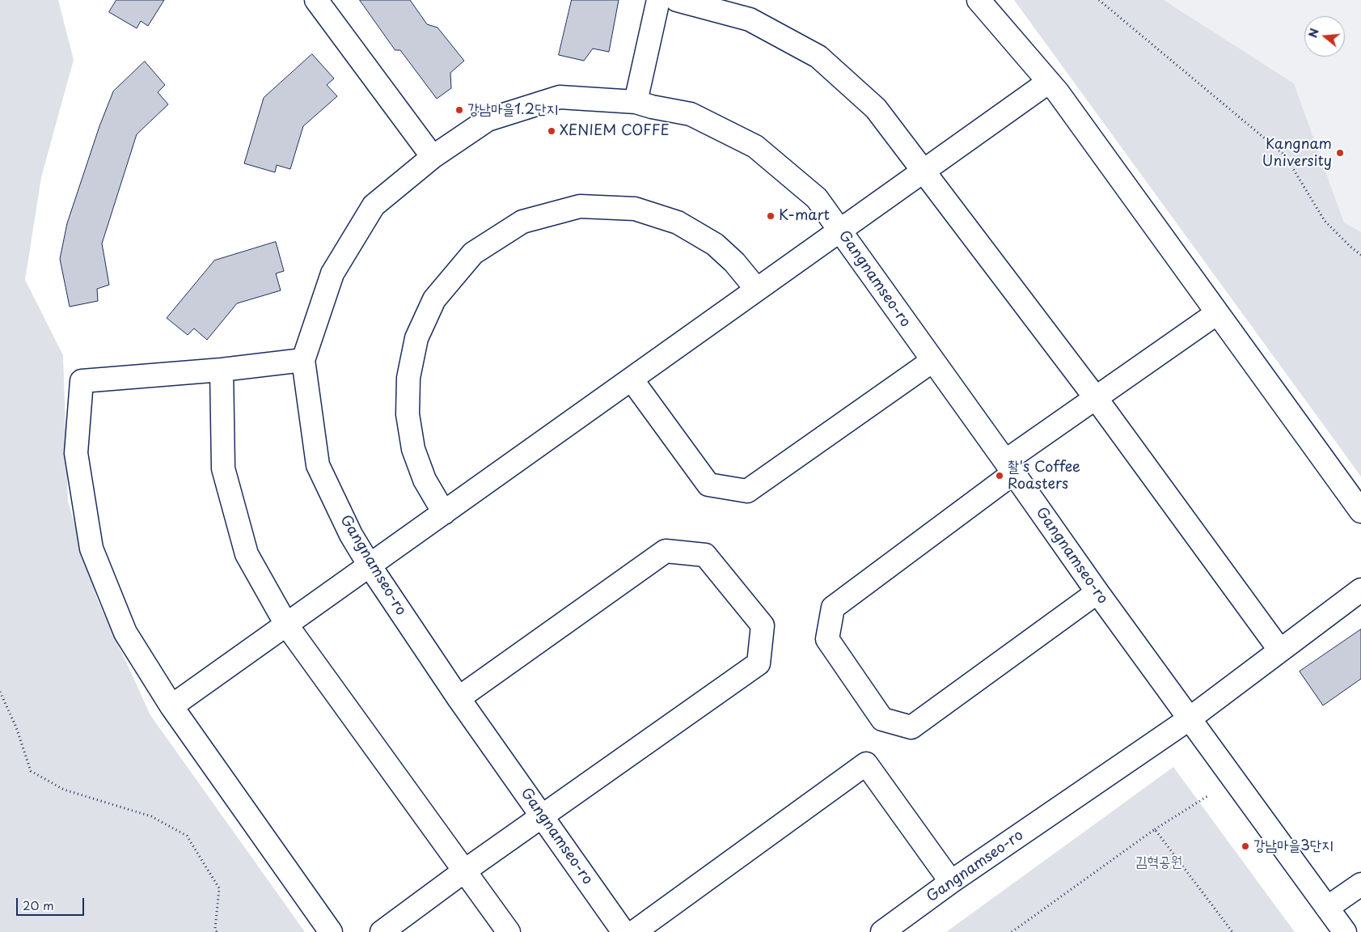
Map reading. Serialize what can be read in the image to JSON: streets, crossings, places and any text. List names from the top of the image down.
{
  "streets": {
    "street": ["Gangnamseo-ro"]
  },
  "parks": ["김혁공원"],
  "places": [
    "강남마을1.2단지",
    "XENIEM COFFE",
    "Kangnam University",
    "K-mart",
    "촬's Coffee Roasters",
    "강남마을3단지"
  ],
  "scale_bar": "20 m",
  "north": "left"
}
